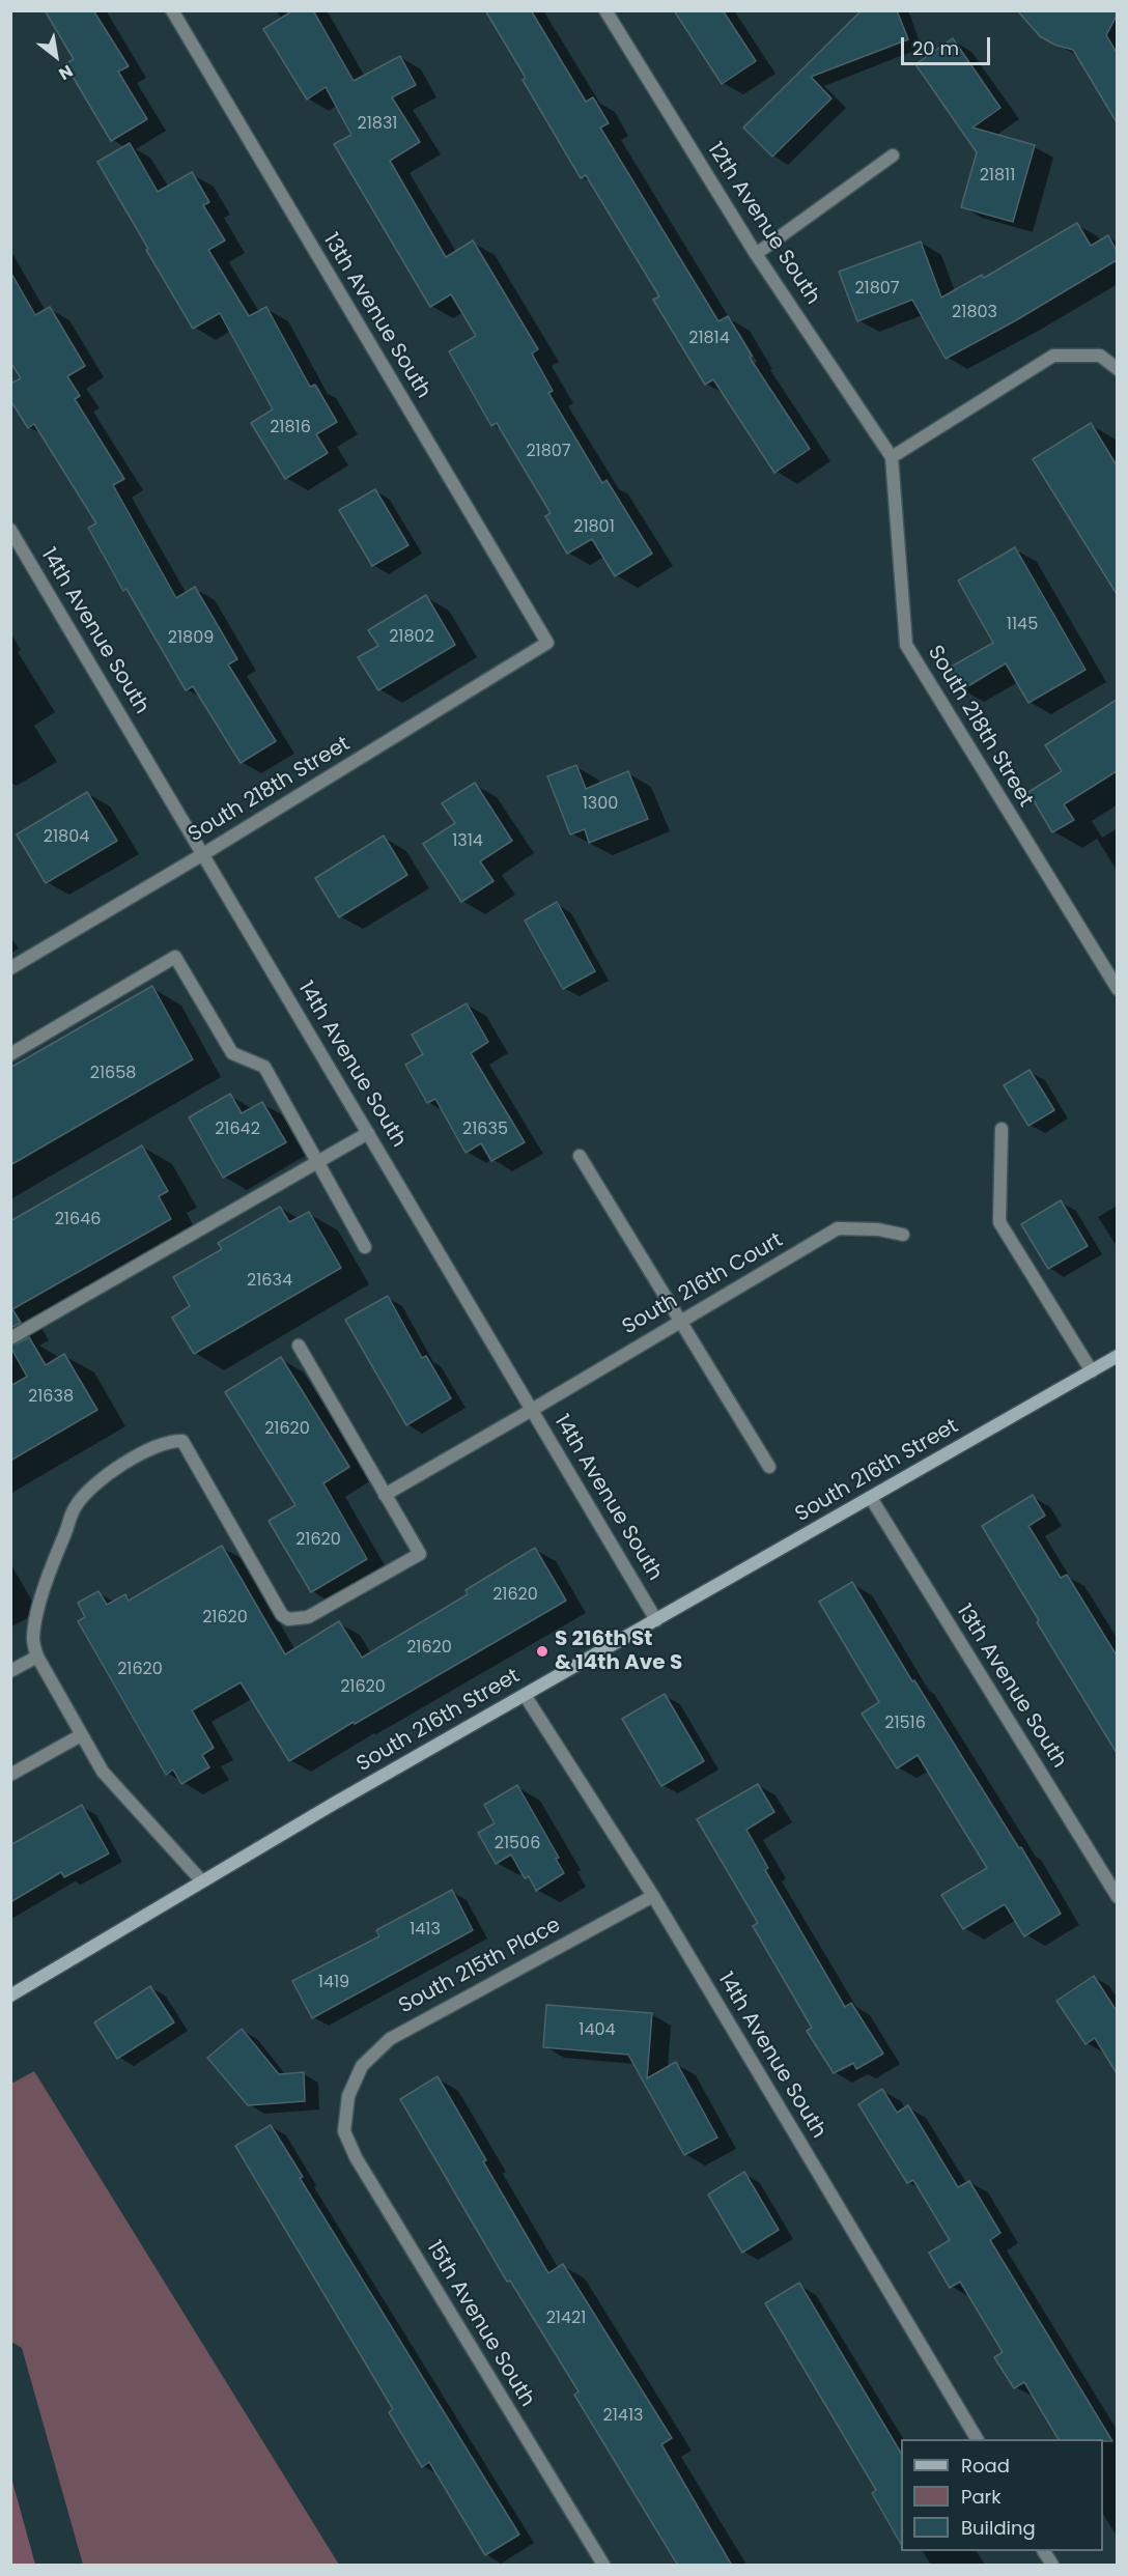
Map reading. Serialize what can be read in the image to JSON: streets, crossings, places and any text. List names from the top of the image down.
{
  "streets": {
    "main road": ["South 216th Street"],
    "street": [
      "12th Avenue South",
      "13th Avenue South",
      "14th Avenue South",
      "South 218th Street",
      "South 216th Court",
      "South 215th Place",
      "15th Avenue South"
    ]
  },
  "crossings": [
    ["12th Avenue South", "South 218th Street"],
    ["13th Avenue South", "South 218th Street"],
    ["13th Avenue South", "South 216th Street"],
    ["14th Avenue South", "South 218th Street"],
    ["14th Avenue South", "South 216th Court"],
    ["14th Avenue South", "South 216th Street"],
    ["14th Avenue South", "South 215th Place"],
    ["South 215th Place", "15th Avenue South"]
  ],
  "places": ["S 216th St & 14th Ave S"],
  "house_numbers": [
    "21831",
    "21811",
    "21807",
    "21803",
    "21814",
    "21816",
    "21807",
    "21801",
    "1145",
    "21802",
    "21809",
    "1300",
    "21804",
    "1314",
    "21658",
    "21642",
    "21635",
    "21646",
    "21634",
    "21638",
    "21620",
    "21620",
    "21620",
    "21620",
    "21620",
    "21620",
    "21620",
    "21516",
    "21506",
    "1413",
    "1419",
    "1404",
    "21421",
    "21413"
  ],
  "legend": ["Road", "Park", "Building"],
  "scale_bar": "20 m",
  "north": "bottom right"
}
